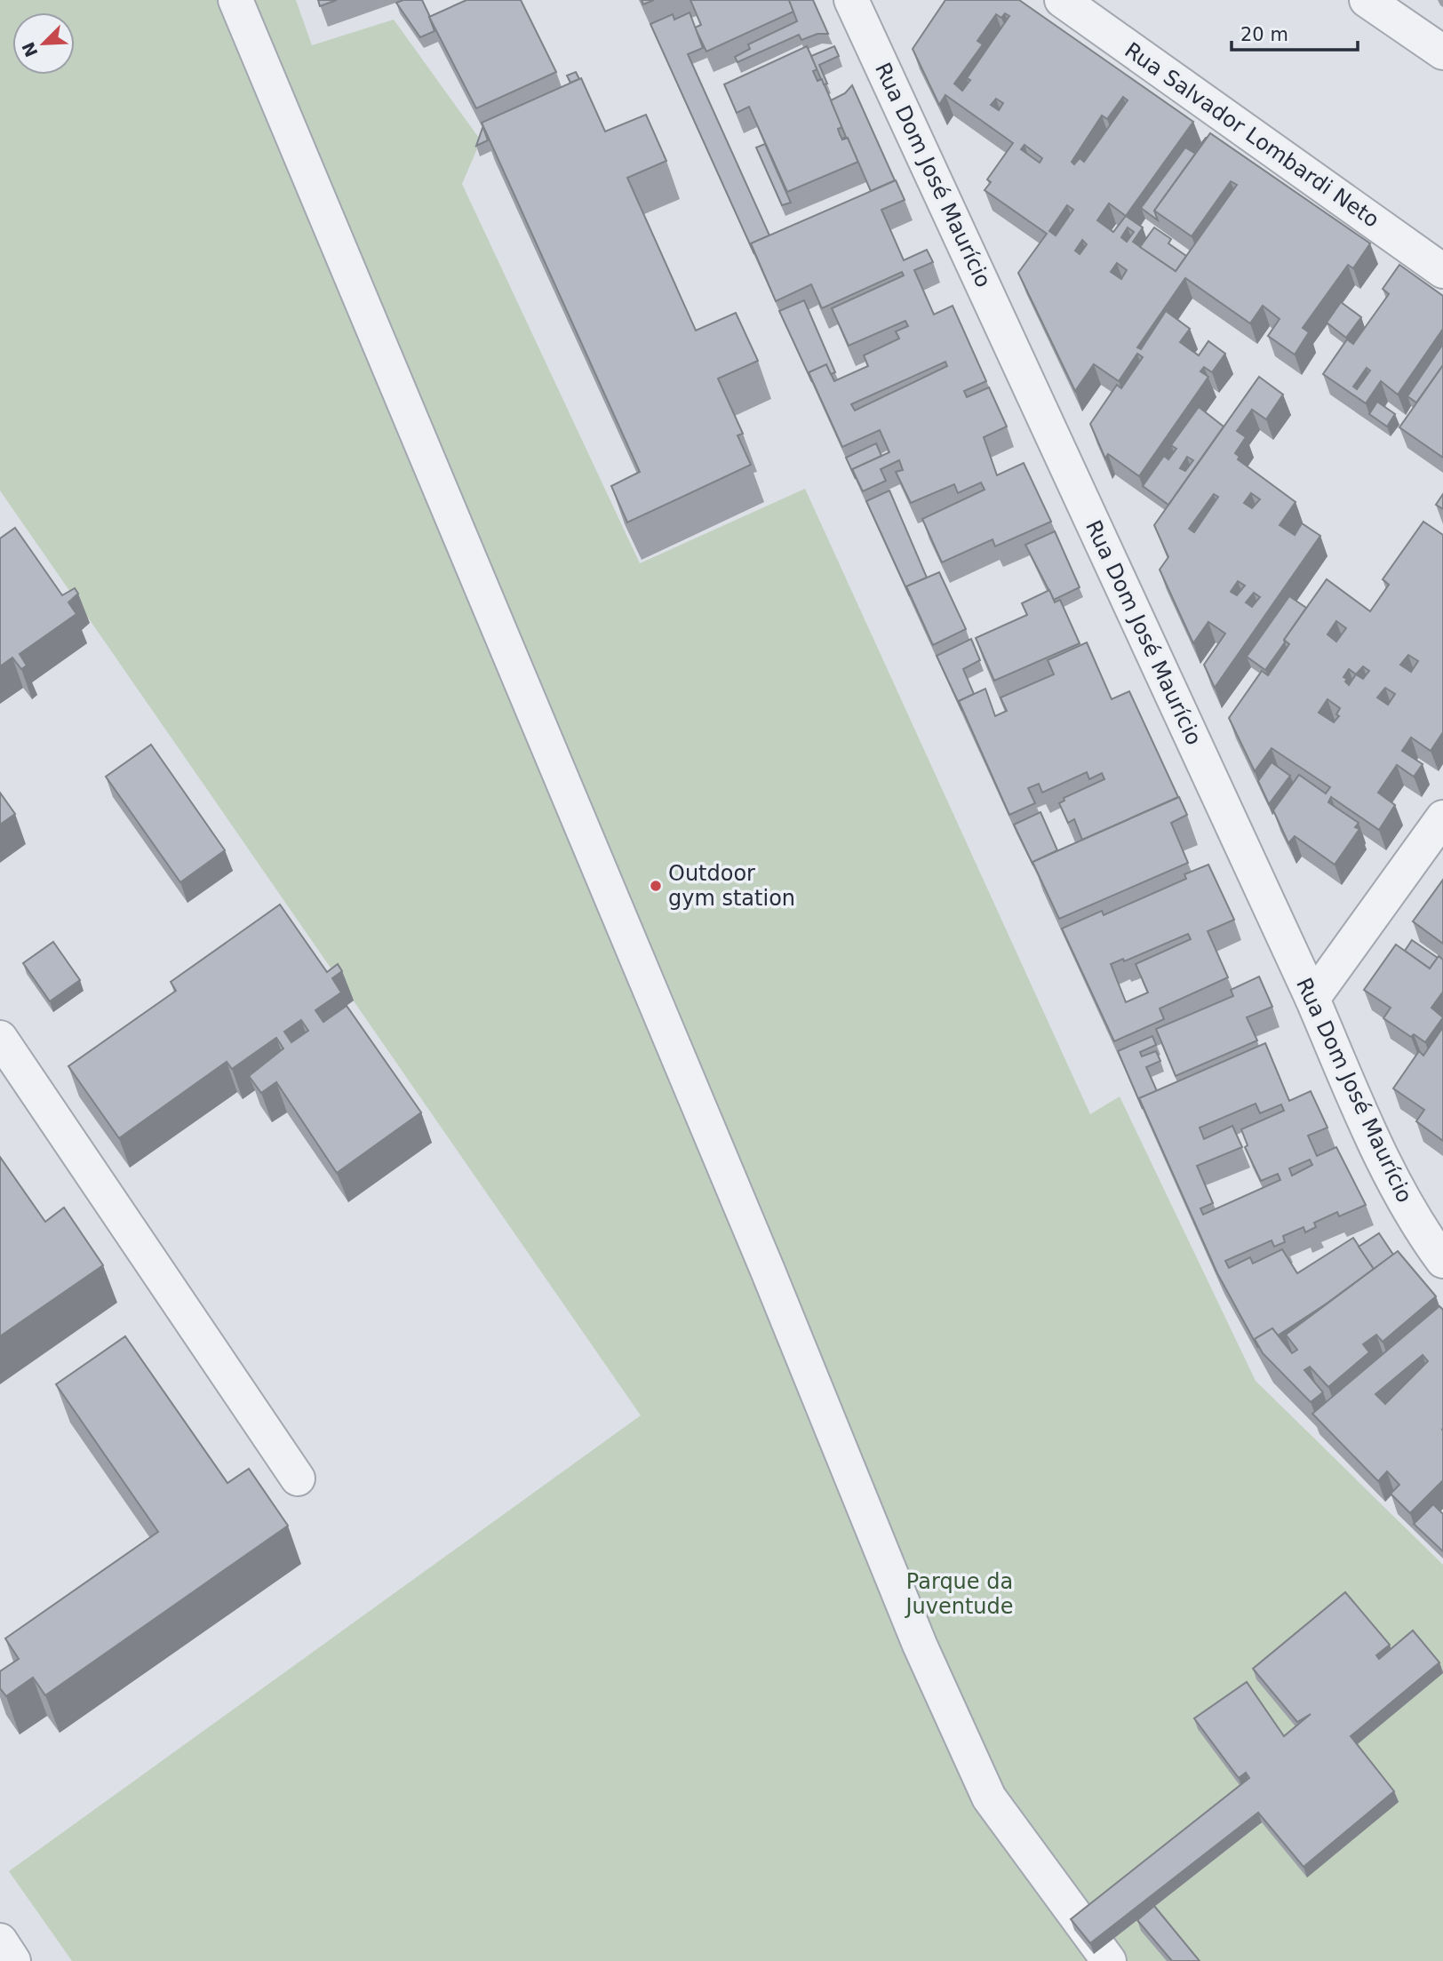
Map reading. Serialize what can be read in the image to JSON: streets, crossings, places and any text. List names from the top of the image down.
{
  "streets": {
    "street": ["Rua Salvador Lombardi Neto", "Rua Dom José Maurício"]
  },
  "parks": ["Parque da Juventude"],
  "places": ["Outdoor gym station"],
  "scale_bar": "20 m",
  "north": "bottom left"
}
